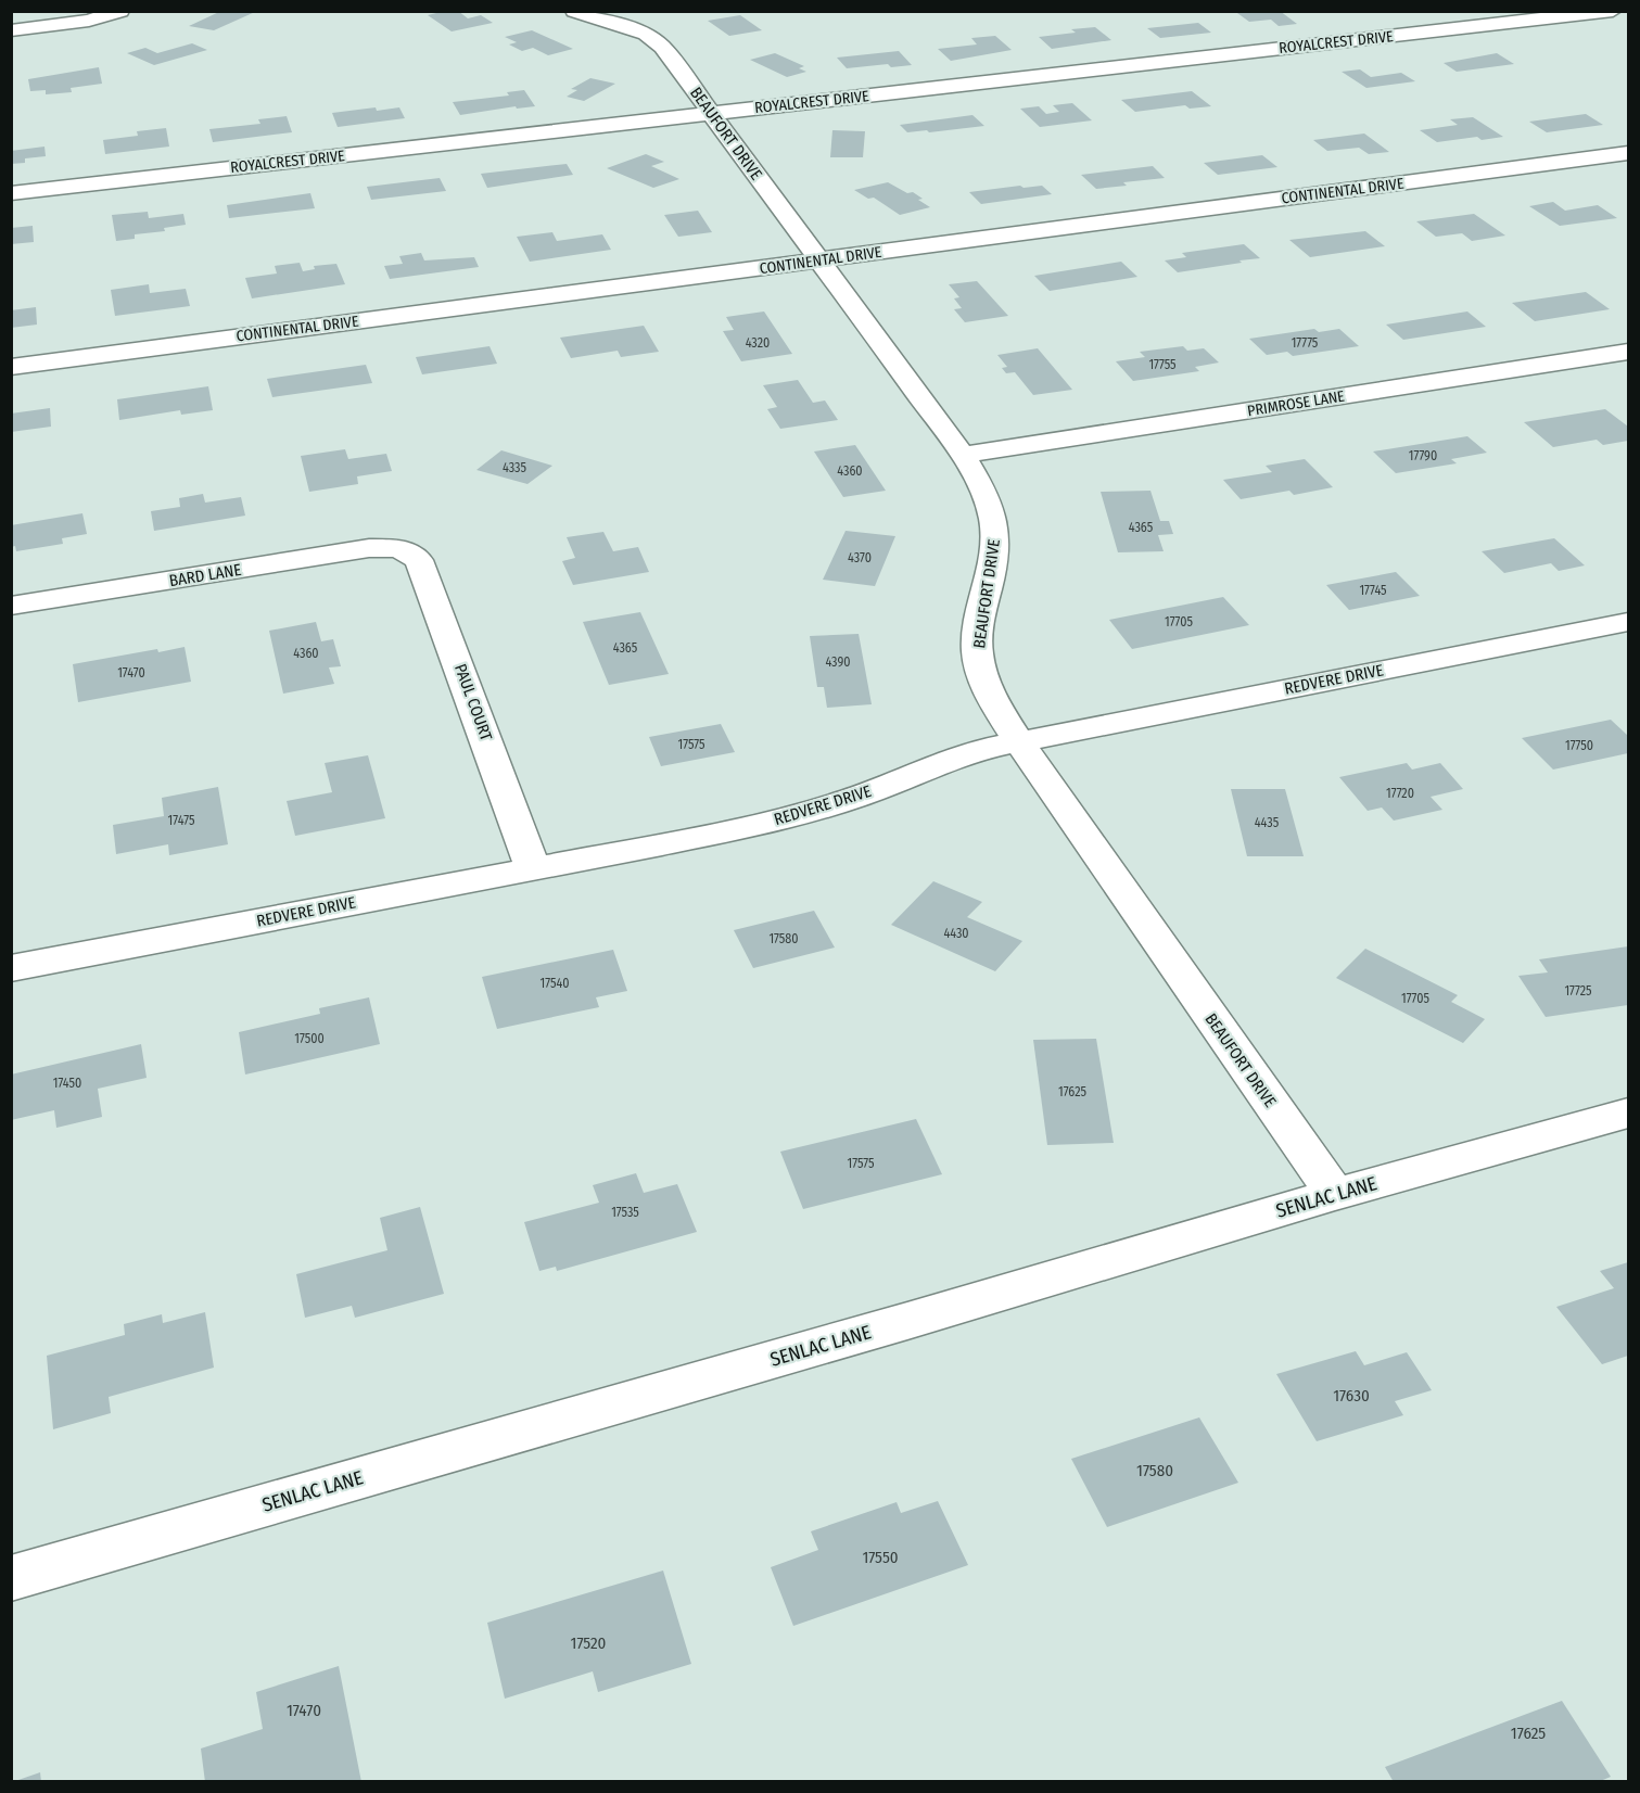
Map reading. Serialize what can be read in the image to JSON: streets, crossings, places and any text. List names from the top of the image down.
{
  "streets": {
    "street": [
      "ROYALCREST DRIVE",
      "BEAUFORT DRIVE",
      "CONTINENTAL DRIVE",
      "PRIMROSE LANE",
      "BARD LANE",
      "REDVERE DRIVE",
      "PAUL COURT",
      "SENLAC LANE"
    ]
  },
  "crossings": [
    ["ROYALCREST DRIVE", "BEAUFORT DRIVE"],
    ["BEAUFORT DRIVE", "CONTINENTAL DRIVE"],
    ["BEAUFORT DRIVE", "PRIMROSE LANE"],
    ["BEAUFORT DRIVE", "REDVERE DRIVE"],
    ["BEAUFORT DRIVE", "SENLAC LANE"],
    ["BARD LANE", "PAUL COURT"],
    ["REDVERE DRIVE", "PAUL COURT"]
  ],
  "house_numbers": [
    "4320",
    "17775",
    "17755",
    "17790",
    "4335",
    "4360",
    "4365",
    "4370",
    "17745",
    "17705",
    "4365",
    "4360",
    "4390",
    "17470",
    "17575",
    "17750",
    "17720",
    "17475",
    "4435",
    "4430",
    "17580",
    "17540",
    "17725",
    "17705",
    "17500",
    "17450",
    "17625",
    "17575",
    "17535",
    "17630",
    "17580",
    "17550",
    "17520",
    "17470",
    "17625"
  ]
}
